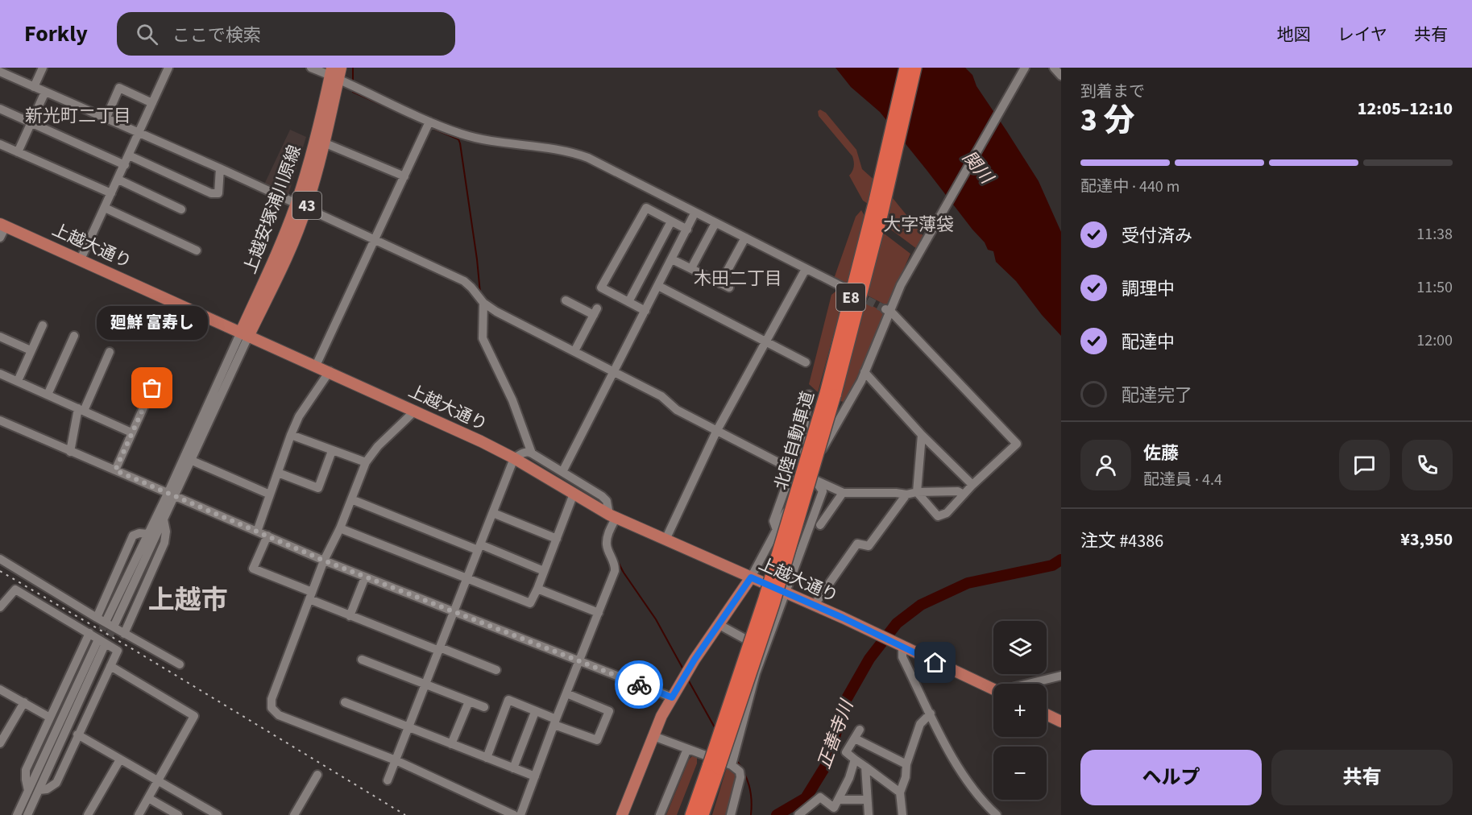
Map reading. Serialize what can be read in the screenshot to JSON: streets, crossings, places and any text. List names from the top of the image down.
{
  "streets": {
    "highway": ["E8", "北陸自動車道"],
    "main road": ["43", "上越安塚浦川原線", "上越大通り"]
  },
  "crossings": [
    ["上越安塚浦川原線", "上越大通り"]
  ],
  "districts": [
    "新光町二丁目",
    "大字薄袋",
    "木田二丁目",
    "上越市"
  ],
  "water": ["関川", "正善寺川"],
  "places": ["廻鮮 富寿し"],
  "page": {
    "header": "Forkly",
    "search": "ここで検索",
    "nav": ["地図", "レイヤ", "共有"],
    "heading": ["3 分", "到着まで", "12:05–12:10"],
    "panel": [
      "佐藤",
      "配達員 · 4.4",
      "注文 #4386",
      "¥3,950"
    ],
    "bar": "配達中 · 440 m",
    "list": [
      ["受付済み", "11:38"],
      ["調理中", "11:50"],
      ["配達中", "12:00"],
      "配達完了"
    ],
    "bubble": "廻鮮 富寿し",
    "map_buttons": ["+", "−"],
    "buttons": ["ヘルプ", "共有"]
  }
}
